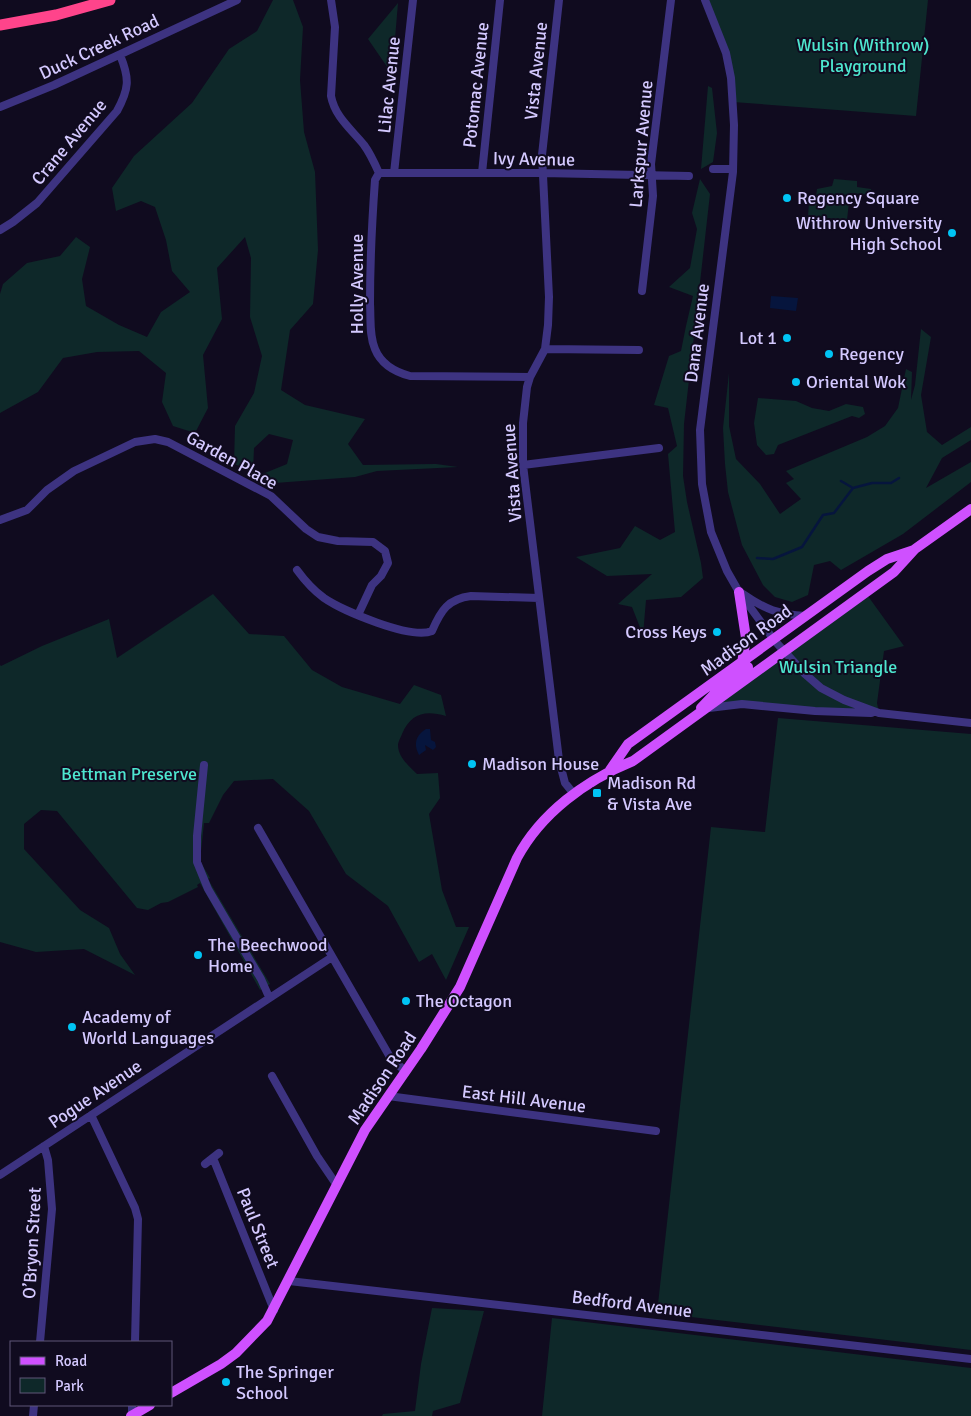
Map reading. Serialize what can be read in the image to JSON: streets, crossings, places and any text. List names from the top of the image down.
{
  "streets": {
    "main road": ["Madison Road"],
    "street": [
      "Duck Creek Road",
      "Vista Avenue",
      "Lilac Avenue",
      "Potomac Avenue",
      "Crane Avenue",
      "Larkspur Avenue",
      "Ivy Avenue",
      "Holly Avenue",
      "Dana Avenue",
      "Garden Place",
      "Pogue Avenue",
      "East Hill Avenue",
      "Paul Street",
      "O’Bryon Street",
      "Bedford Avenue"
    ]
  },
  "crossings": [
    ["Duck Creek Road", "Crane Avenue"],
    ["Vista Avenue", "Ivy Avenue"],
    ["Vista Avenue", "Holly Avenue"],
    ["Vista Avenue", "Madison Road"],
    ["Lilac Avenue", "Ivy Avenue"],
    ["Potomac Avenue", "Ivy Avenue"],
    ["Larkspur Avenue", "Ivy Avenue"],
    ["Ivy Avenue", "Holly Avenue"],
    ["Dana Avenue", "Madison Road"],
    ["Madison Road", "East Hill Avenue"],
    ["Madison Road", "Paul Street"],
    ["Madison Road", "Bedford Avenue"],
    ["Pogue Avenue", "O’Bryon Street"]
  ],
  "parks": ["Wulsin (Withrow) Playground", "Wulsin Triangle", "Bettman Preserve"],
  "places": {
    "other": [
      "Regency Square",
      "Withrow University High School",
      "Lot 1",
      "Regency",
      "Oriental Wok",
      "Cross Keys",
      "Madison House",
      "The Beechwood Home",
      "The Octagon",
      "Academy of World Languages",
      "The Springer School"
    ],
    "transit": ["Madison Rd & Vista Ave"]
  },
  "legend": ["Road", "Park"]
}
